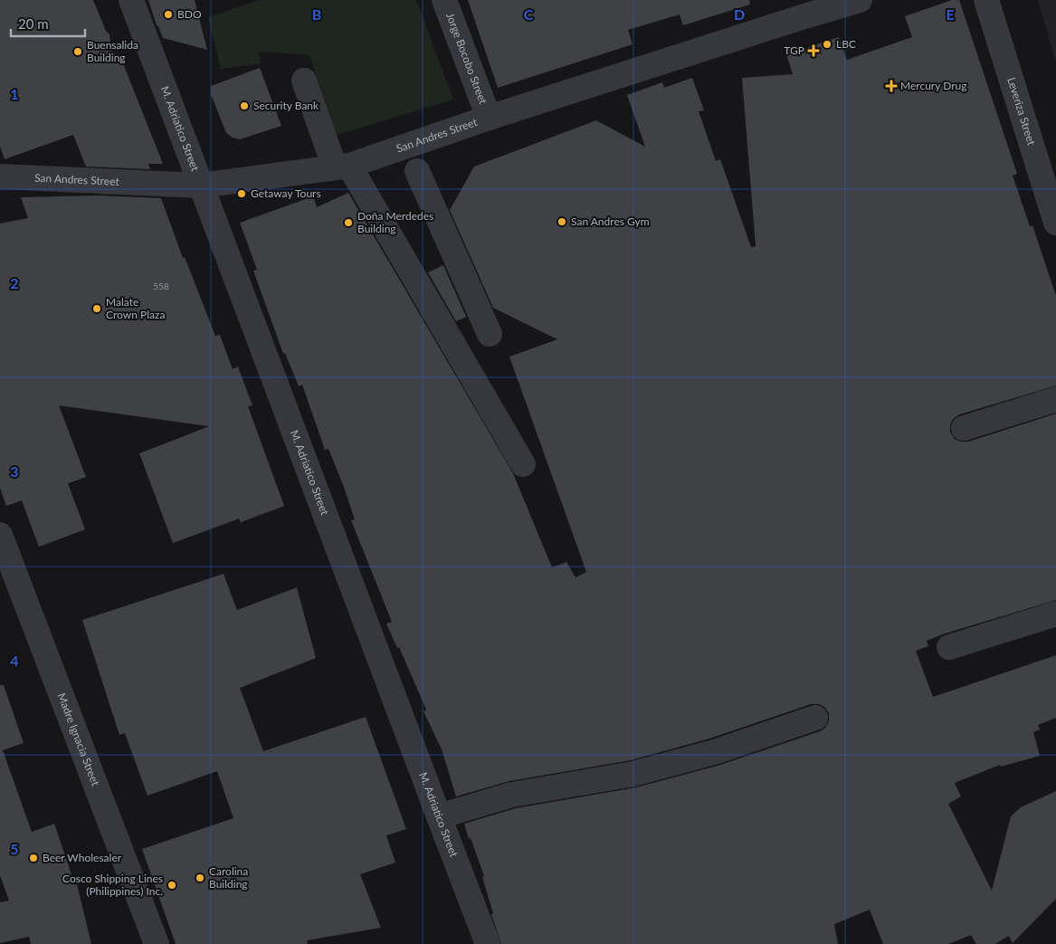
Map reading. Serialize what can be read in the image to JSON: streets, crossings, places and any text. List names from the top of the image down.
{
  "streets": {
    "street": [
      "Jorge Bocobo Street",
      "Leveriza Street",
      "M. Adriatico Street",
      "San Andres Street",
      "Madre Ignacia Street"
    ]
  },
  "crossings": [
    ["Jorge Bocobo Street", "San Andres Street"],
    ["M. Adriatico Street", "San Andres Street"]
  ],
  "places": {
    "other": [
      "BDO",
      "LBC",
      "Buensalida Building",
      "Security Bank",
      "Getaway Tours",
      "San Andres Gym",
      "Doña Merdedes Building",
      "Malate Crown Plaza",
      "Beer Wholesaler",
      "Carolina Building",
      "Cosco Shipping Lines (Philippines) Inc."
    ],
    "health": ["TGP", "Mercury Drug"]
  },
  "house_numbers": ["558"],
  "scale_bar": "20 m",
  "grid": {
    "columns": [
      "B",
      "C",
      "D",
      "E"
    ],
    "rows": [
      "1",
      "2",
      "3",
      "4",
      "5"
    ]
  }
}
